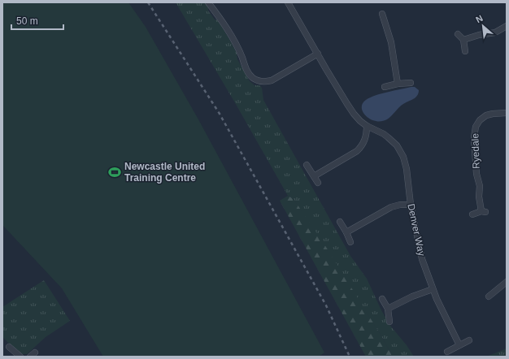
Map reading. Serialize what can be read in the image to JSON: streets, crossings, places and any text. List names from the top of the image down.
{
  "streets": {
    "street": ["Ryedale", "Denver Way"]
  },
  "places": {
    "sports": ["Newcastle United Training Centre"]
  },
  "scale_bar": "50 m",
  "north": "top left"
}
